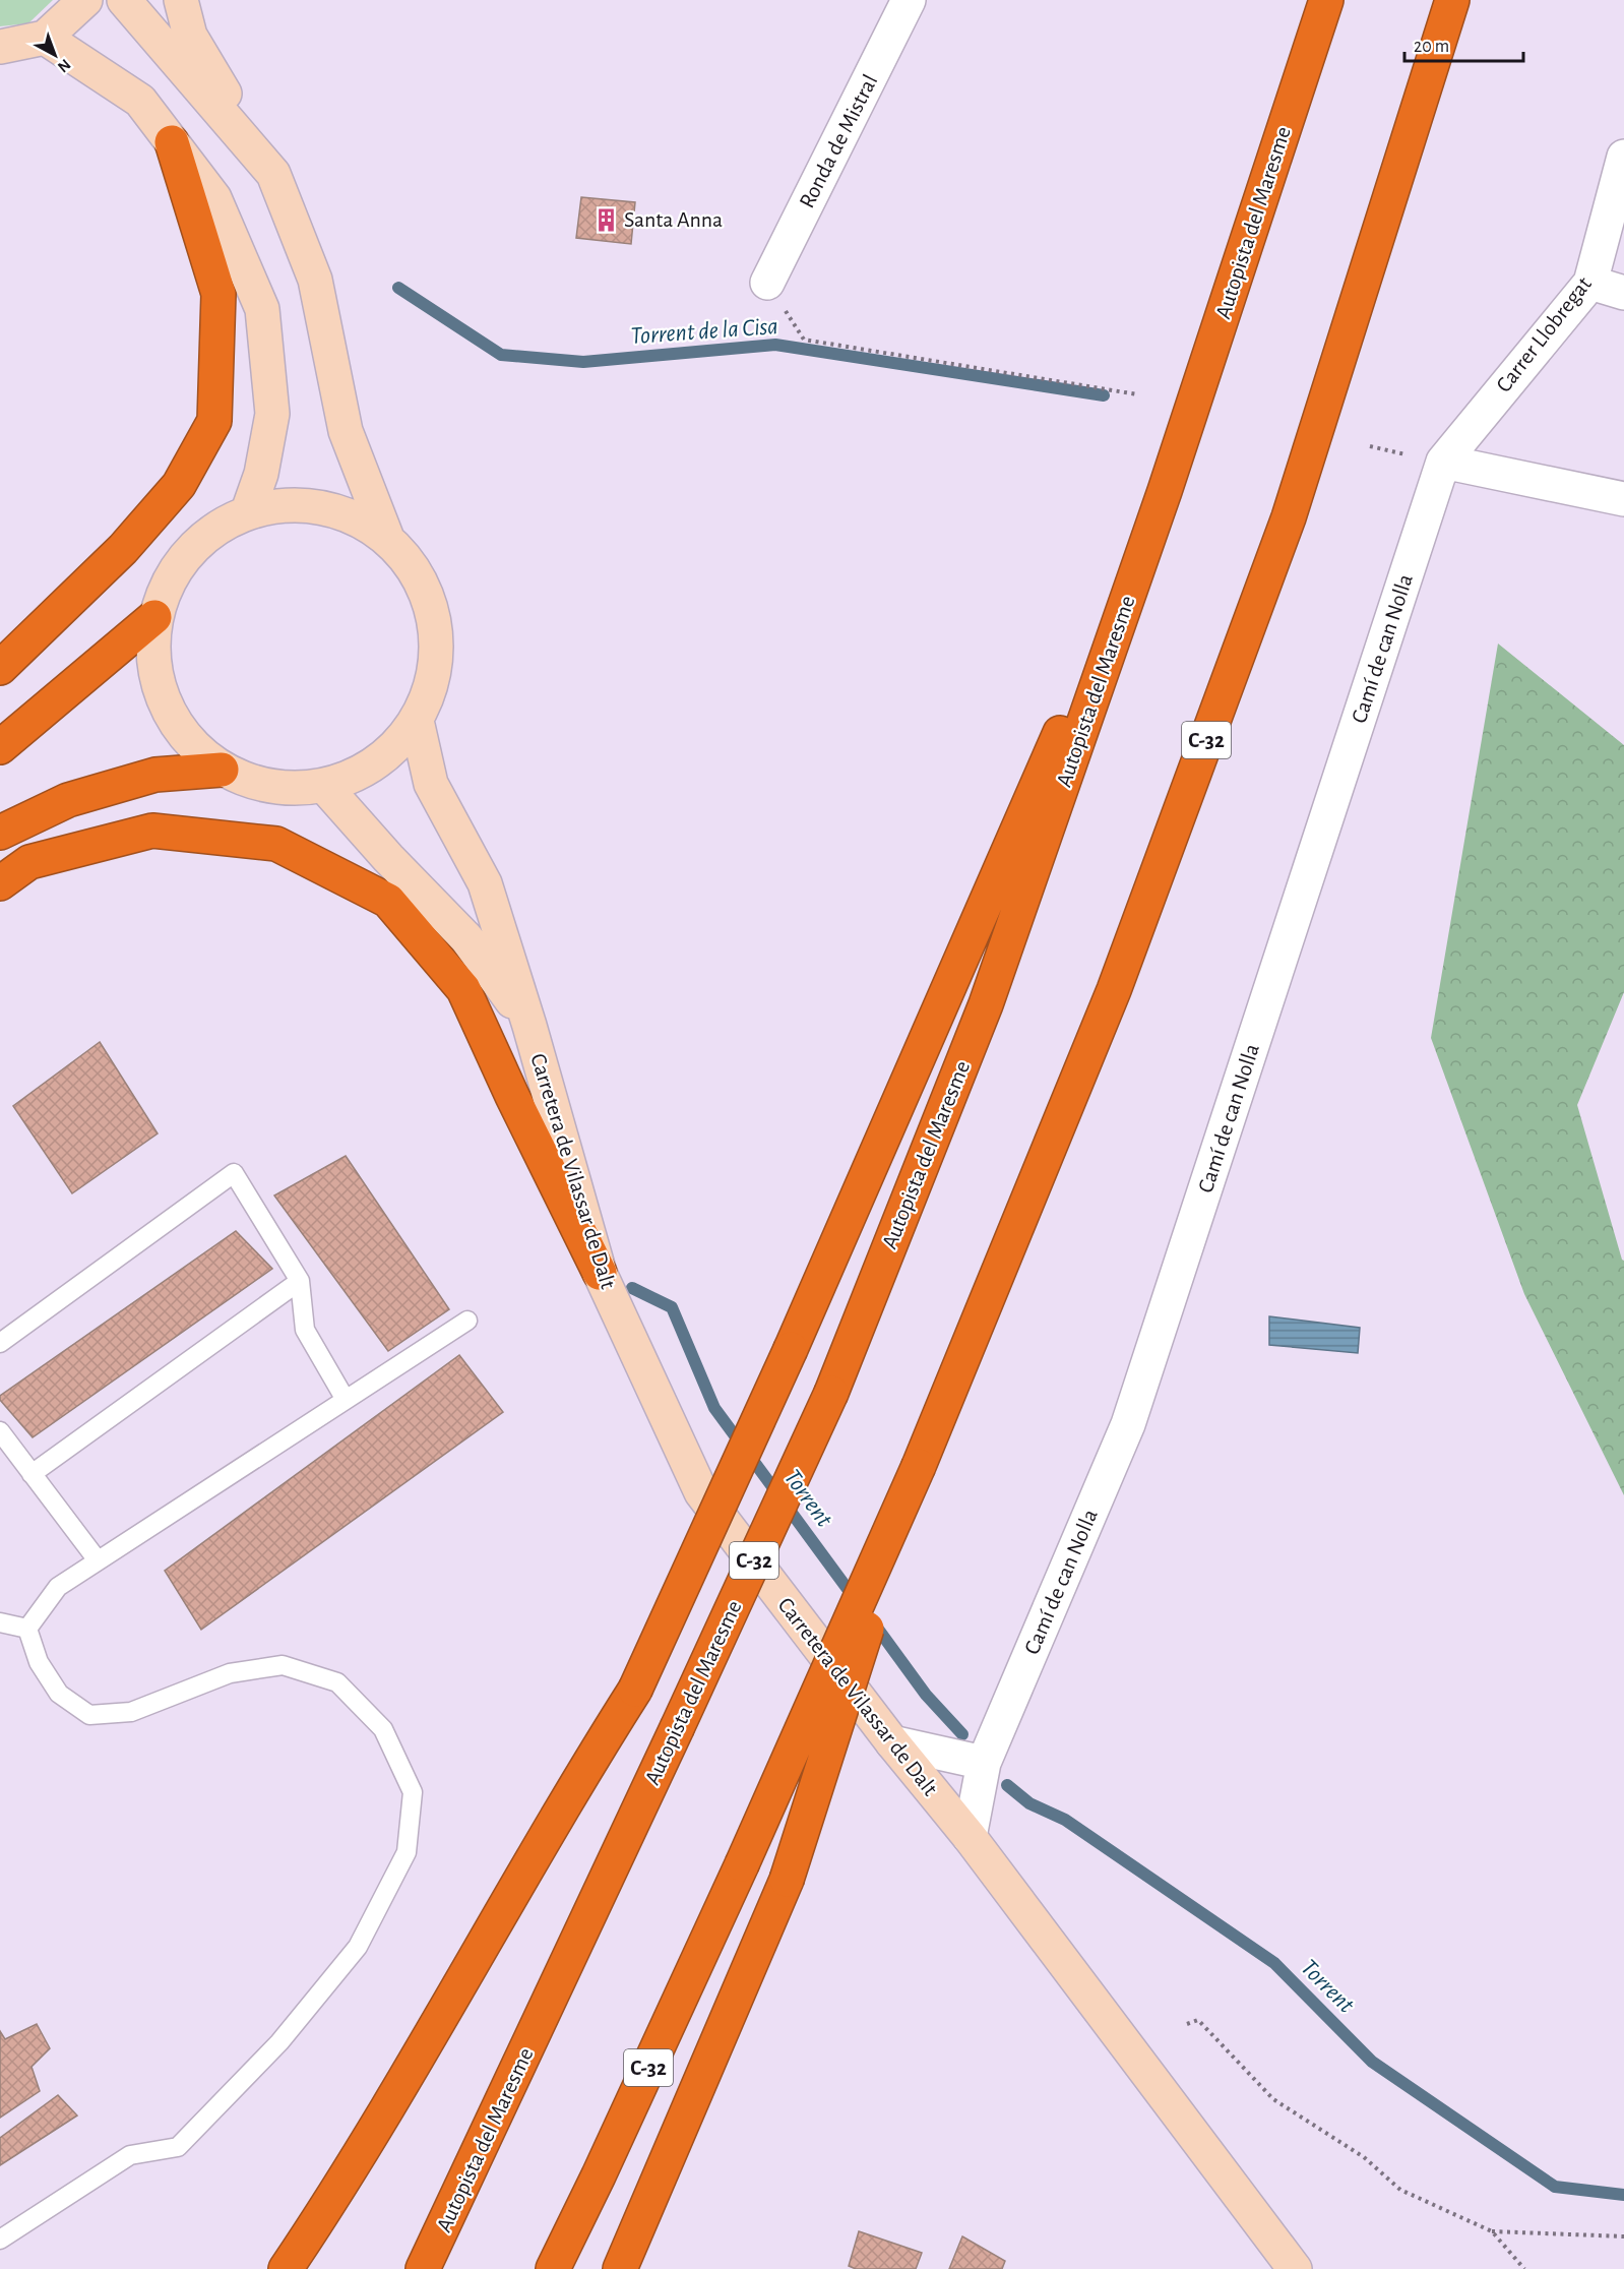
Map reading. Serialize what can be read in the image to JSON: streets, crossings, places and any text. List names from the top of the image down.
{
  "streets": {
    "highway": ["Autopista del Maresme", "C-32"],
    "street": [
      "Ronda de Mistral",
      "Carrer Llobregat",
      "Camí de can Nolla",
      "Carretera de Vilassar de Dalt"
    ]
  },
  "crossings": [
    ["Carrer Llobregat", "Camí de can Nolla"],
    ["Camí de can Nolla", "Carretera de Vilassar de Dalt"]
  ],
  "water": ["Torrent de la Cisa", "Torrent"],
  "places": {
    "building": ["Santa Anna"]
  },
  "scale_bar": "20 m",
  "north": "bottom right"
}
